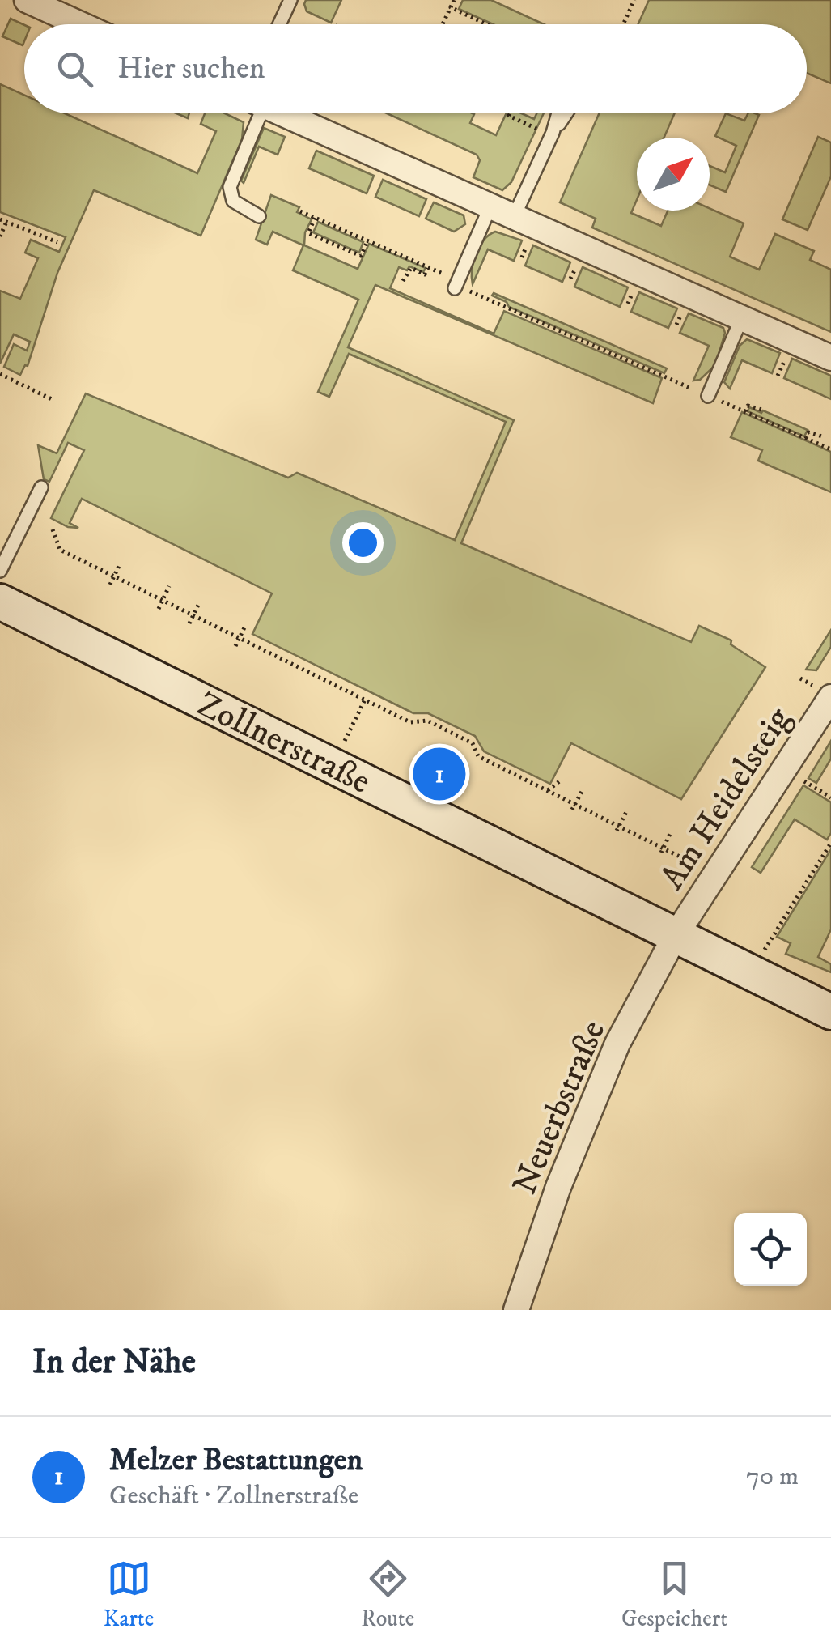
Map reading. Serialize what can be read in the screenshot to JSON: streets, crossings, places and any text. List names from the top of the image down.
{
  "streets": {
    "street": ["Zollnerstraße", "Am Heidelsteig", "Neuerbstraße"]
  },
  "crossings": [
    ["Zollnerstraße", "Am Heidelsteig"],
    ["Zollnerstraße", "Neuerbstraße"],
    ["Am Heidelsteig", "Neuerbstraße"]
  ],
  "north": "top right",
  "page": {
    "search": "Hier suchen",
    "pins": "1",
    "heading": "In der Nähe",
    "list": [
      {
        "mark": "1",
        "name": "Melzer Bestattungen",
        "note": "Geschäft · Zollnerstraße",
        "value": "70 m"
      }
    ],
    "nav": ["Karte", "Route", "Gespeichert"]
  }
}
